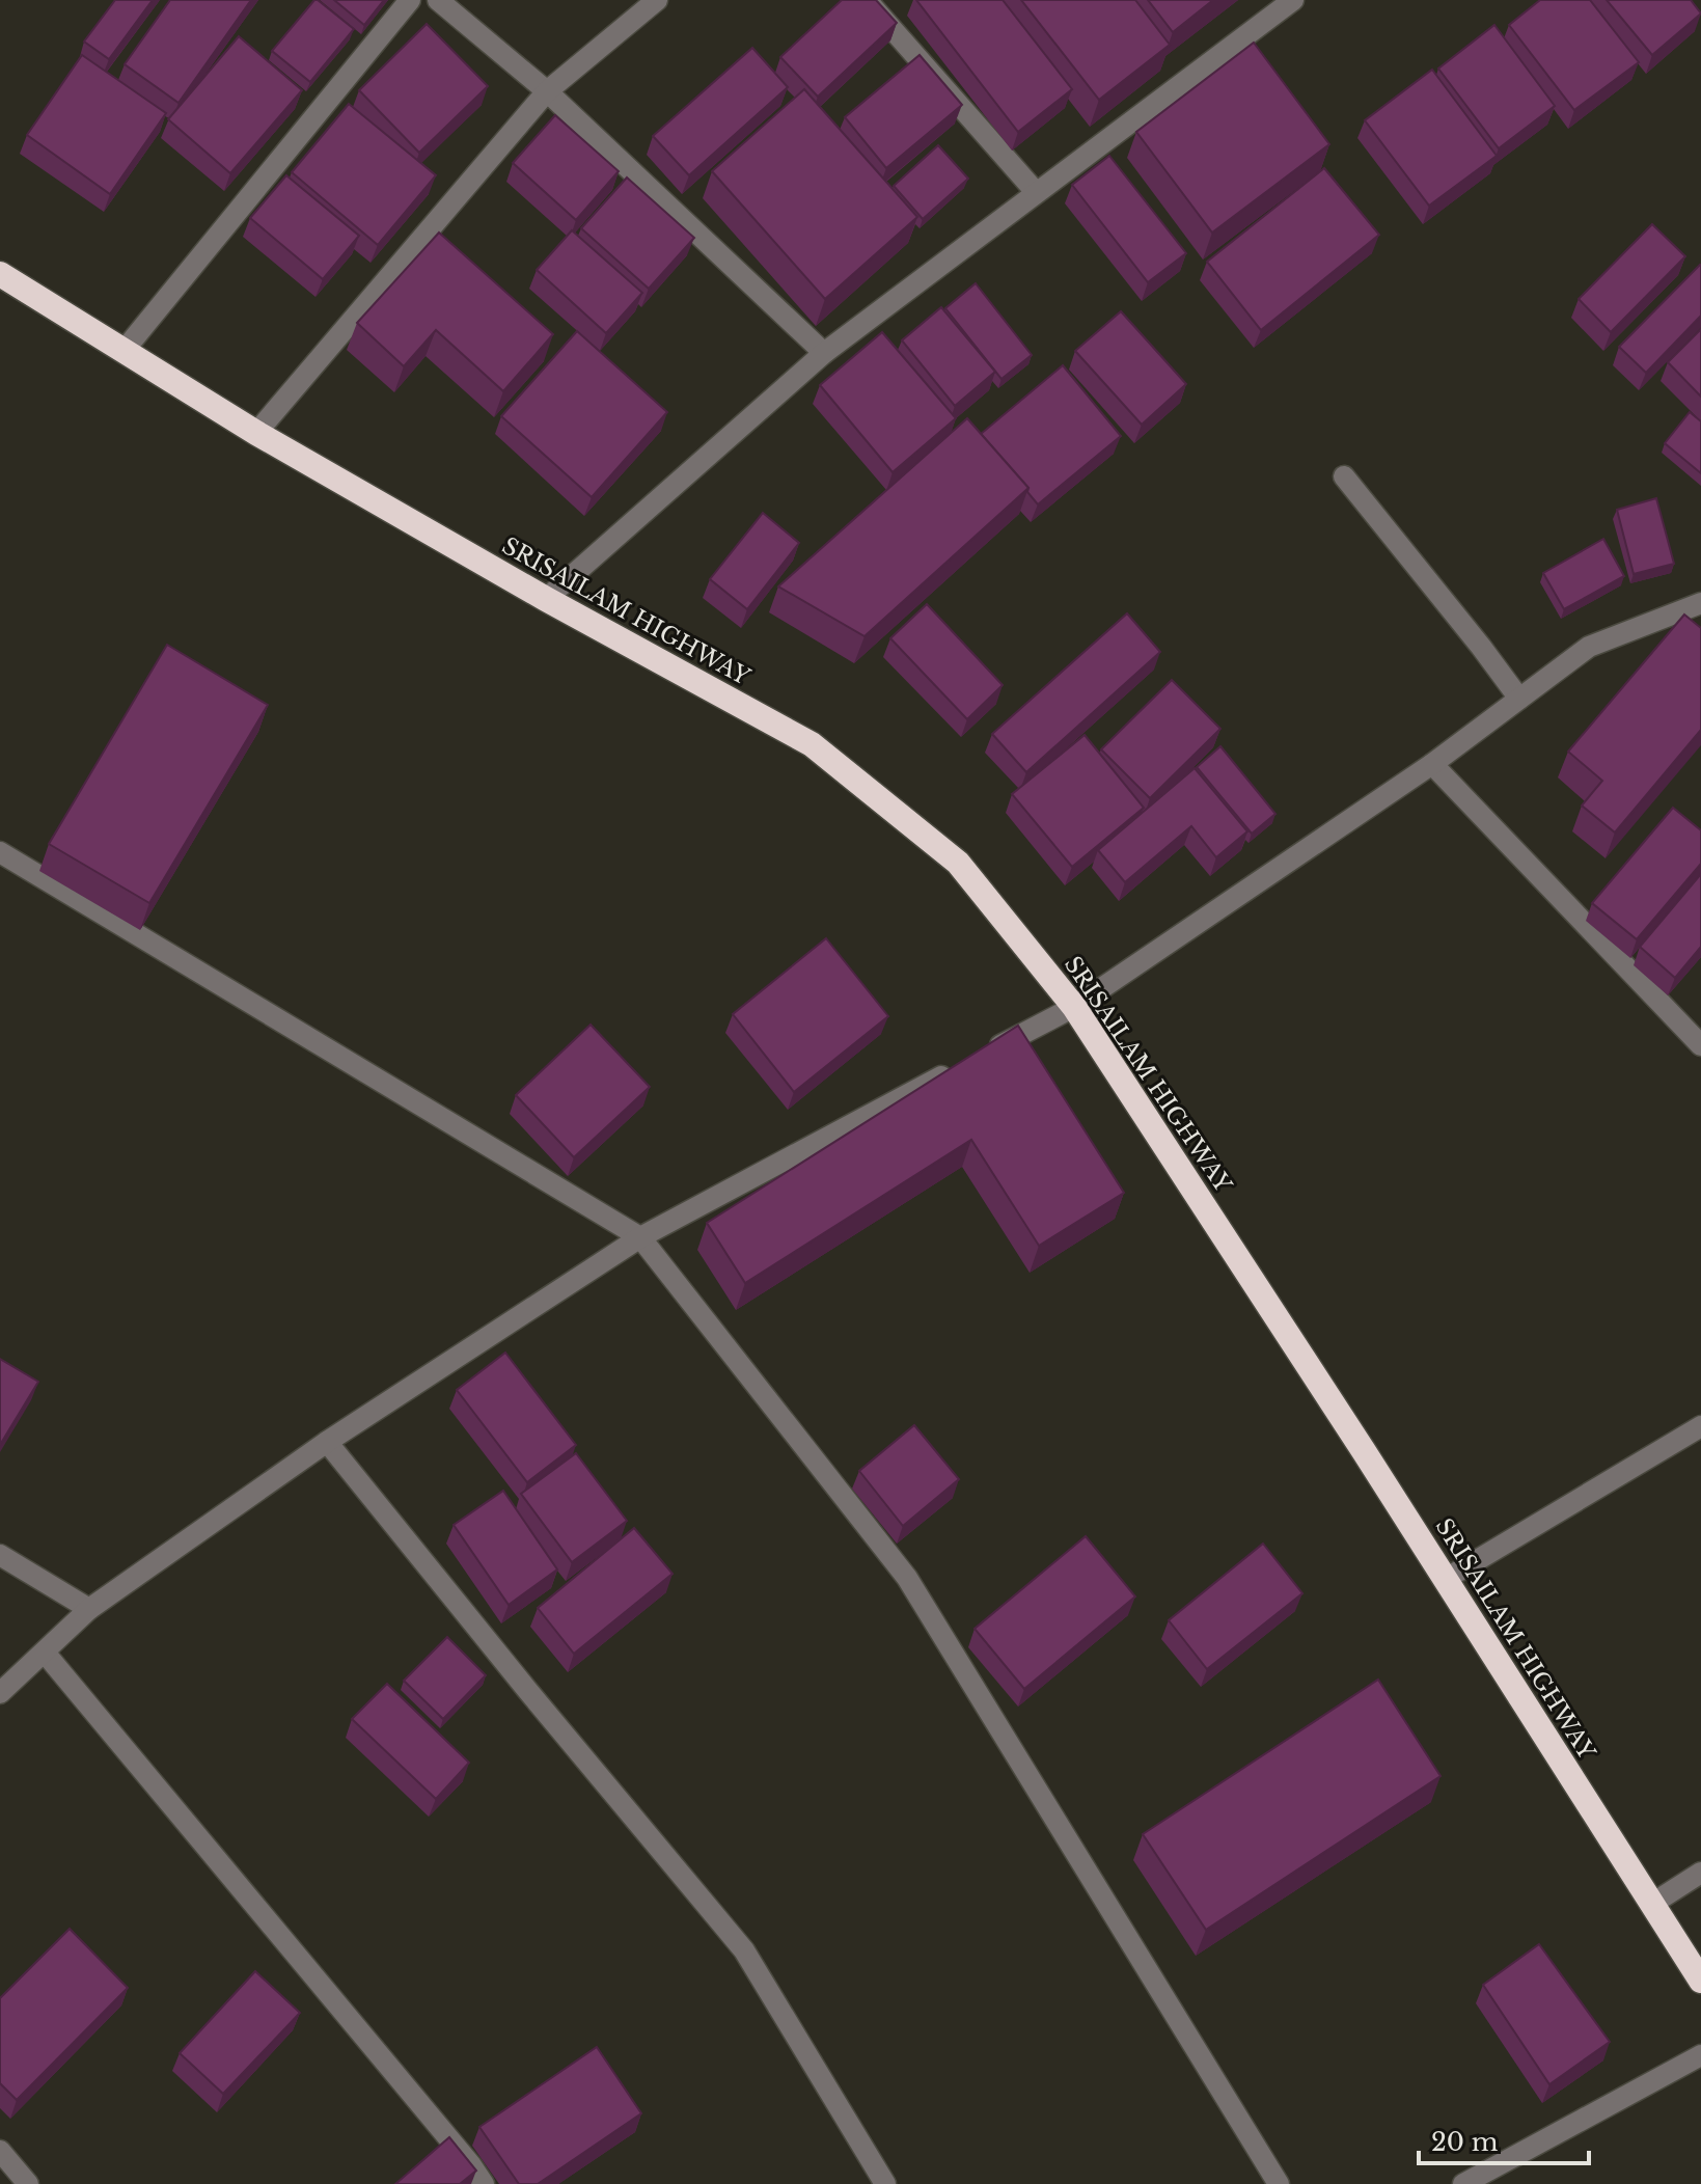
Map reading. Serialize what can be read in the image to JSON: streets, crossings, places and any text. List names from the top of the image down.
{
  "streets": {
    "highway": ["SRISAILAM HIGHWAY"]
  },
  "scale_bar": "20 m"
}
